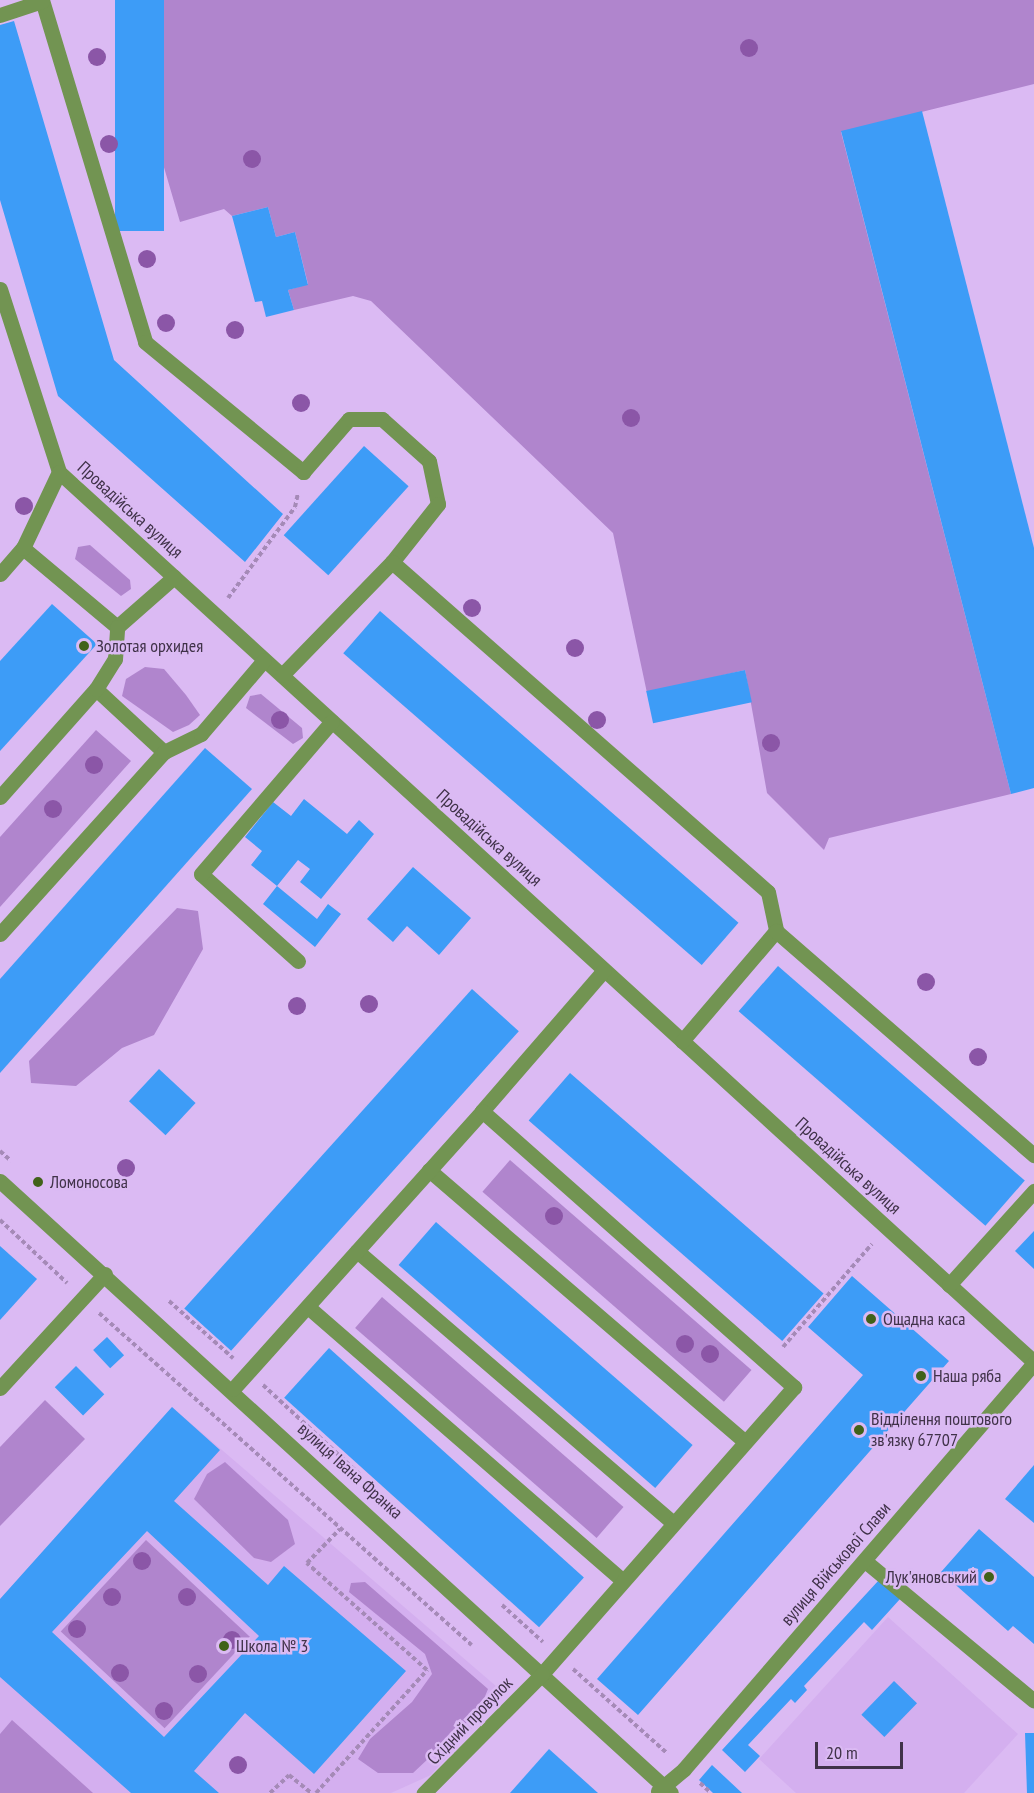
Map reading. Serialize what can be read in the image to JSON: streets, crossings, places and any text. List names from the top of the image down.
{
  "streets": {
    "street": [
      "Провадійська вулиця",
      "вулиця Івана Франка",
      "вулиця Військової Слави",
      "Східний провулок"
    ]
  },
  "crossings": [
    ["Провадійська вулиця", "вулиця Військової Слави"],
    ["вулиця Івана Франка", "вулиця Військової Слави"],
    ["вулиця Івана Франка", "Східний провулок"]
  ],
  "places": [
    "Золотая орхидея",
    "Ломоносова",
    "Ощадна каса",
    "Наша ряба",
    "Відділення поштового зв'язку 67707",
    "Лук'яновський",
    "Школа № 3"
  ],
  "scale_bar": "20 m"
}
